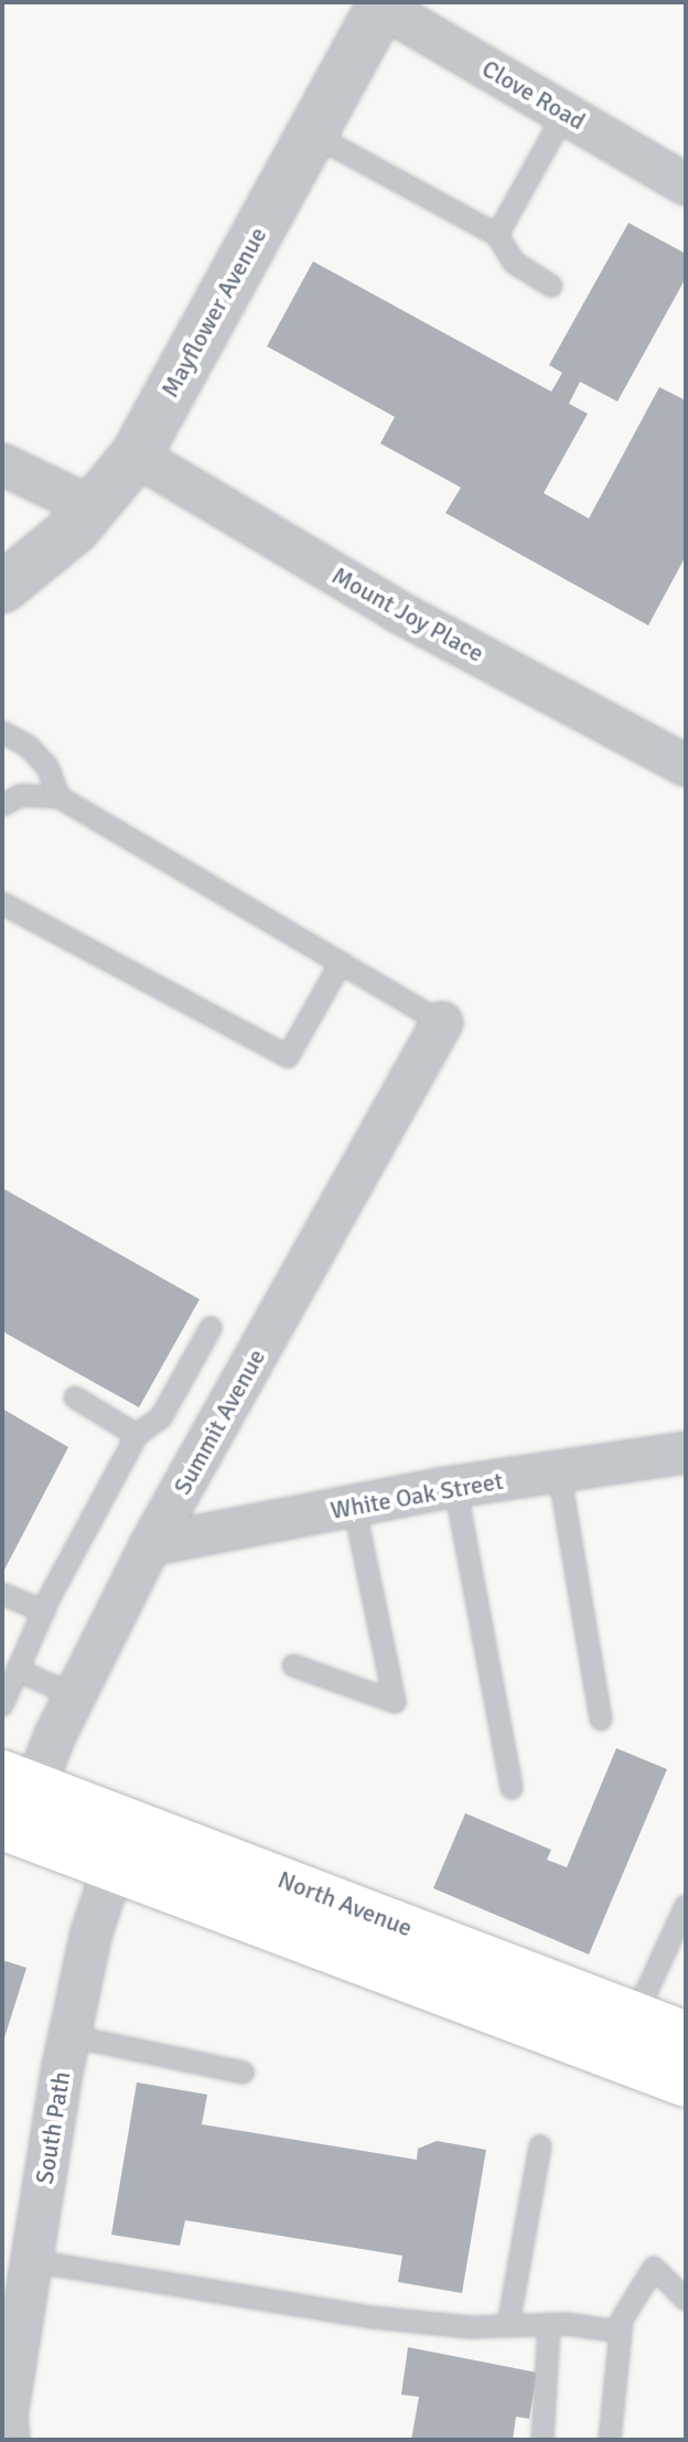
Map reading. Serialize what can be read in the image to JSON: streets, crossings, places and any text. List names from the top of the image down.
{
  "streets": {
    "main road": ["North Avenue"],
    "street": [
      "Clove Road",
      "Mayflower Avenue",
      "Mount Joy Place",
      "Summit Avenue",
      "White Oak Street",
      "South Path"
    ]
  },
  "crossings": [
    ["Clove Road", "Mayflower Avenue"],
    ["Mayflower Avenue", "Mount Joy Place"],
    ["Summit Avenue", "White Oak Street"],
    ["Summit Avenue", "North Avenue"],
    ["North Avenue", "South Path"]
  ]
}
